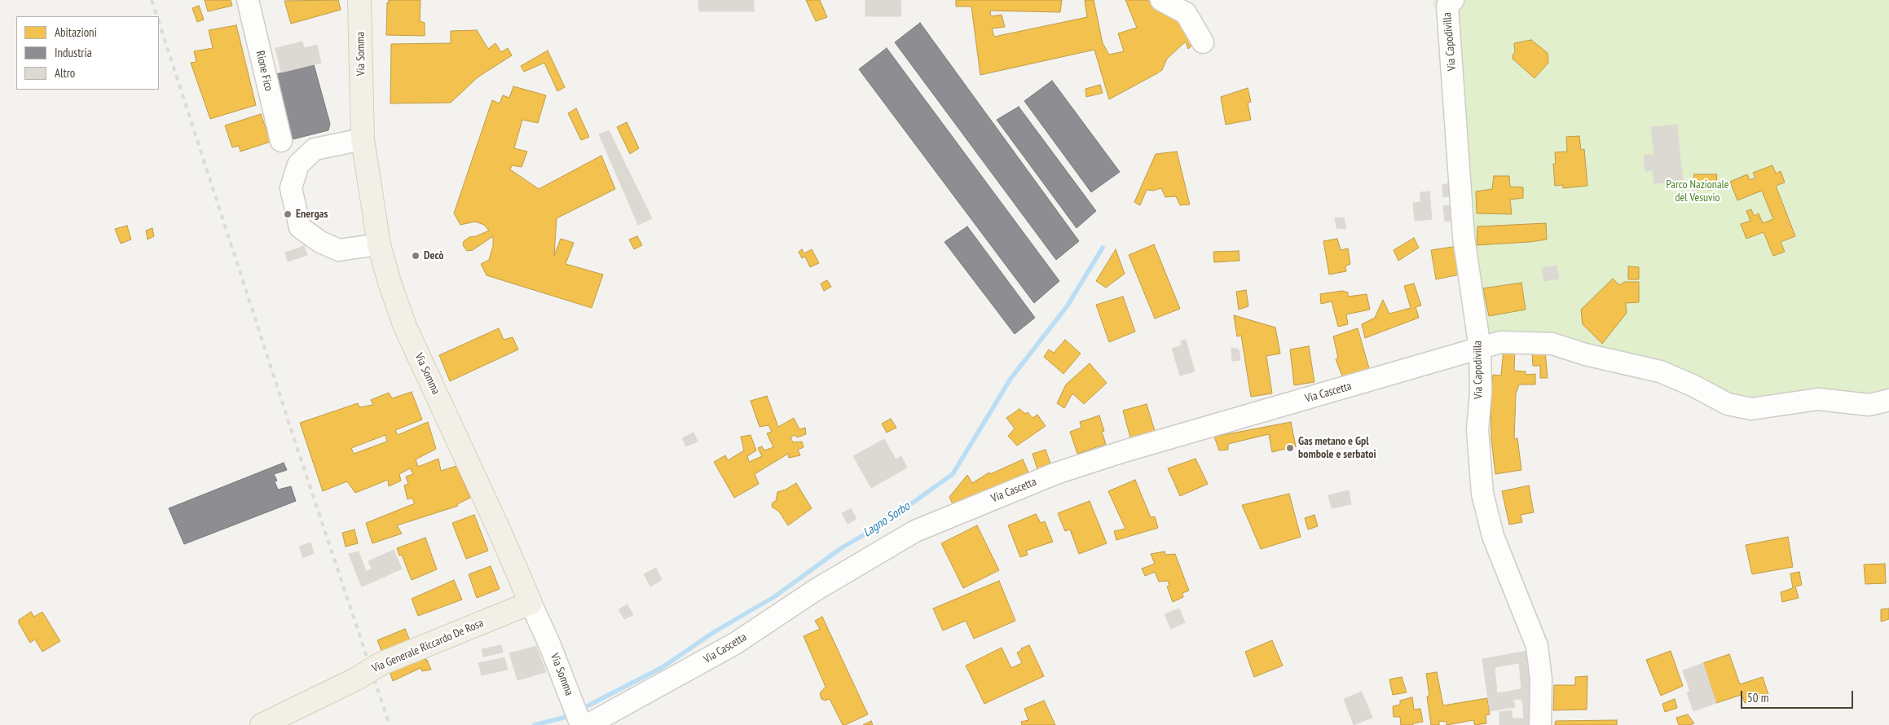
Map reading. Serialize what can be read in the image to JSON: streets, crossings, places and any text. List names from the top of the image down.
{
  "streets": {
    "main road": ["Via Somma", "Via Generale Riccardo De Rosa"],
    "street": ["Via Capodivilla", "Rione Fico", "Via Cascetta"]
  },
  "crossings": [
    ["Via Capodivilla", "Via Cascetta"],
    ["Via Somma", "Via Generale Riccardo De Rosa"]
  ],
  "water": ["Lagno Sorbo"],
  "parks": ["Parco Nazionale del Vesuvio"],
  "places": ["Energas", "Decò", "Gas metano e Gpl bombole e serbatoi"],
  "legend": ["Abitazioni", "Industria", "Altro"],
  "scale_bar": "50 m"
}
